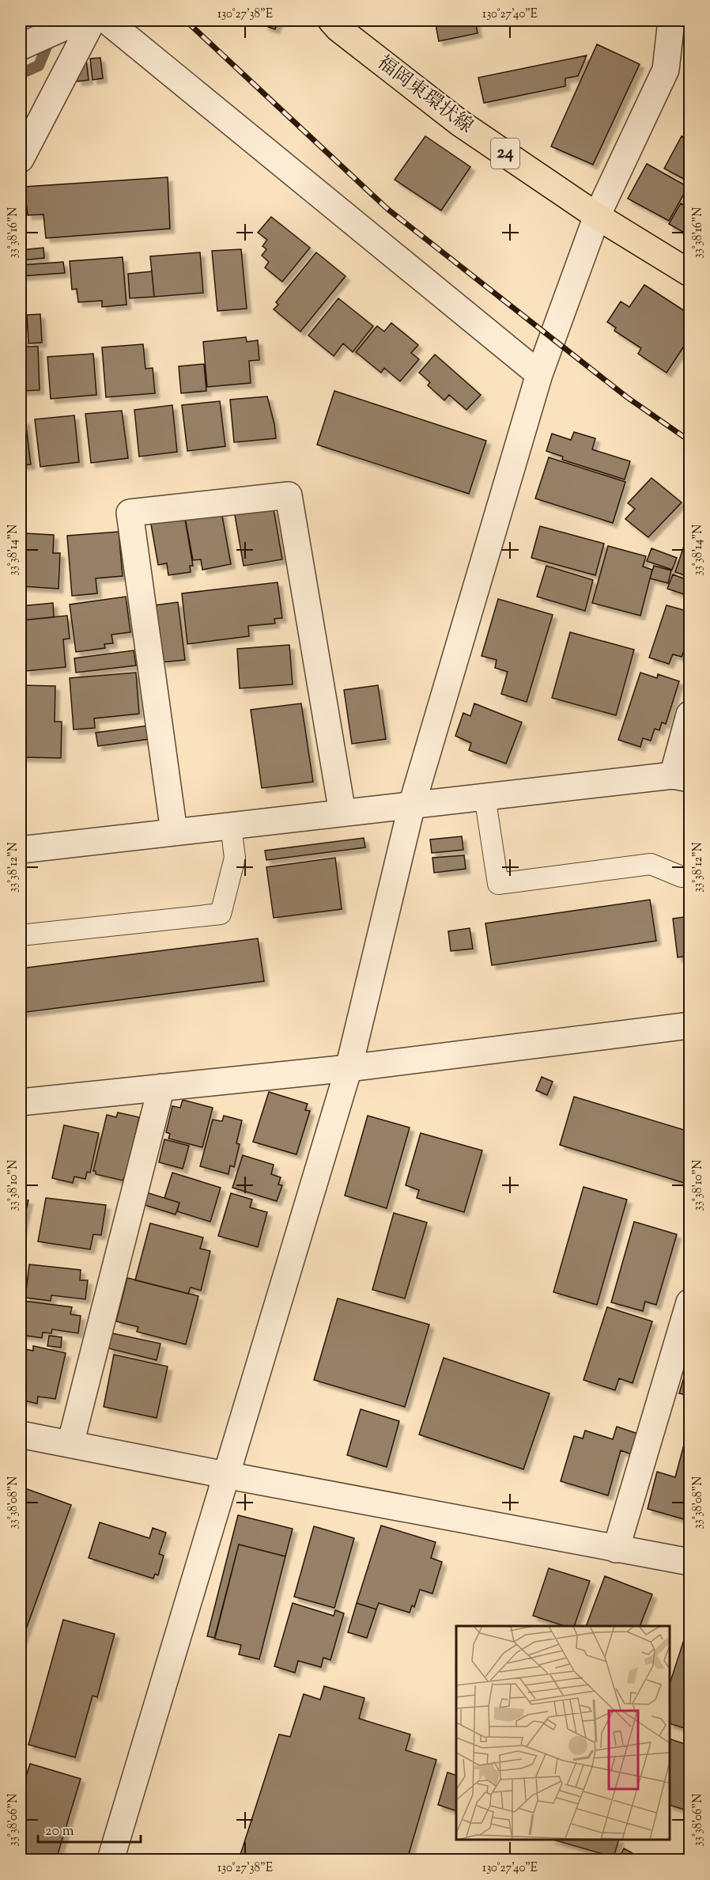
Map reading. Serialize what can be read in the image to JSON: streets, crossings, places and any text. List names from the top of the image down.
{
  "streets": {
    "main road": ["福岡東環状線", "24"]
  },
  "scale_bar": "20 m",
  "coordinates": [
    "130°27'38\"E",
    "130°27'40\"E",
    "33°38'16\"N",
    "33°38'14\"N",
    "33°38'12\"N",
    "33°38'10\"N",
    "33°38'08\"N",
    "33°38'06\"N"
  ]
}
